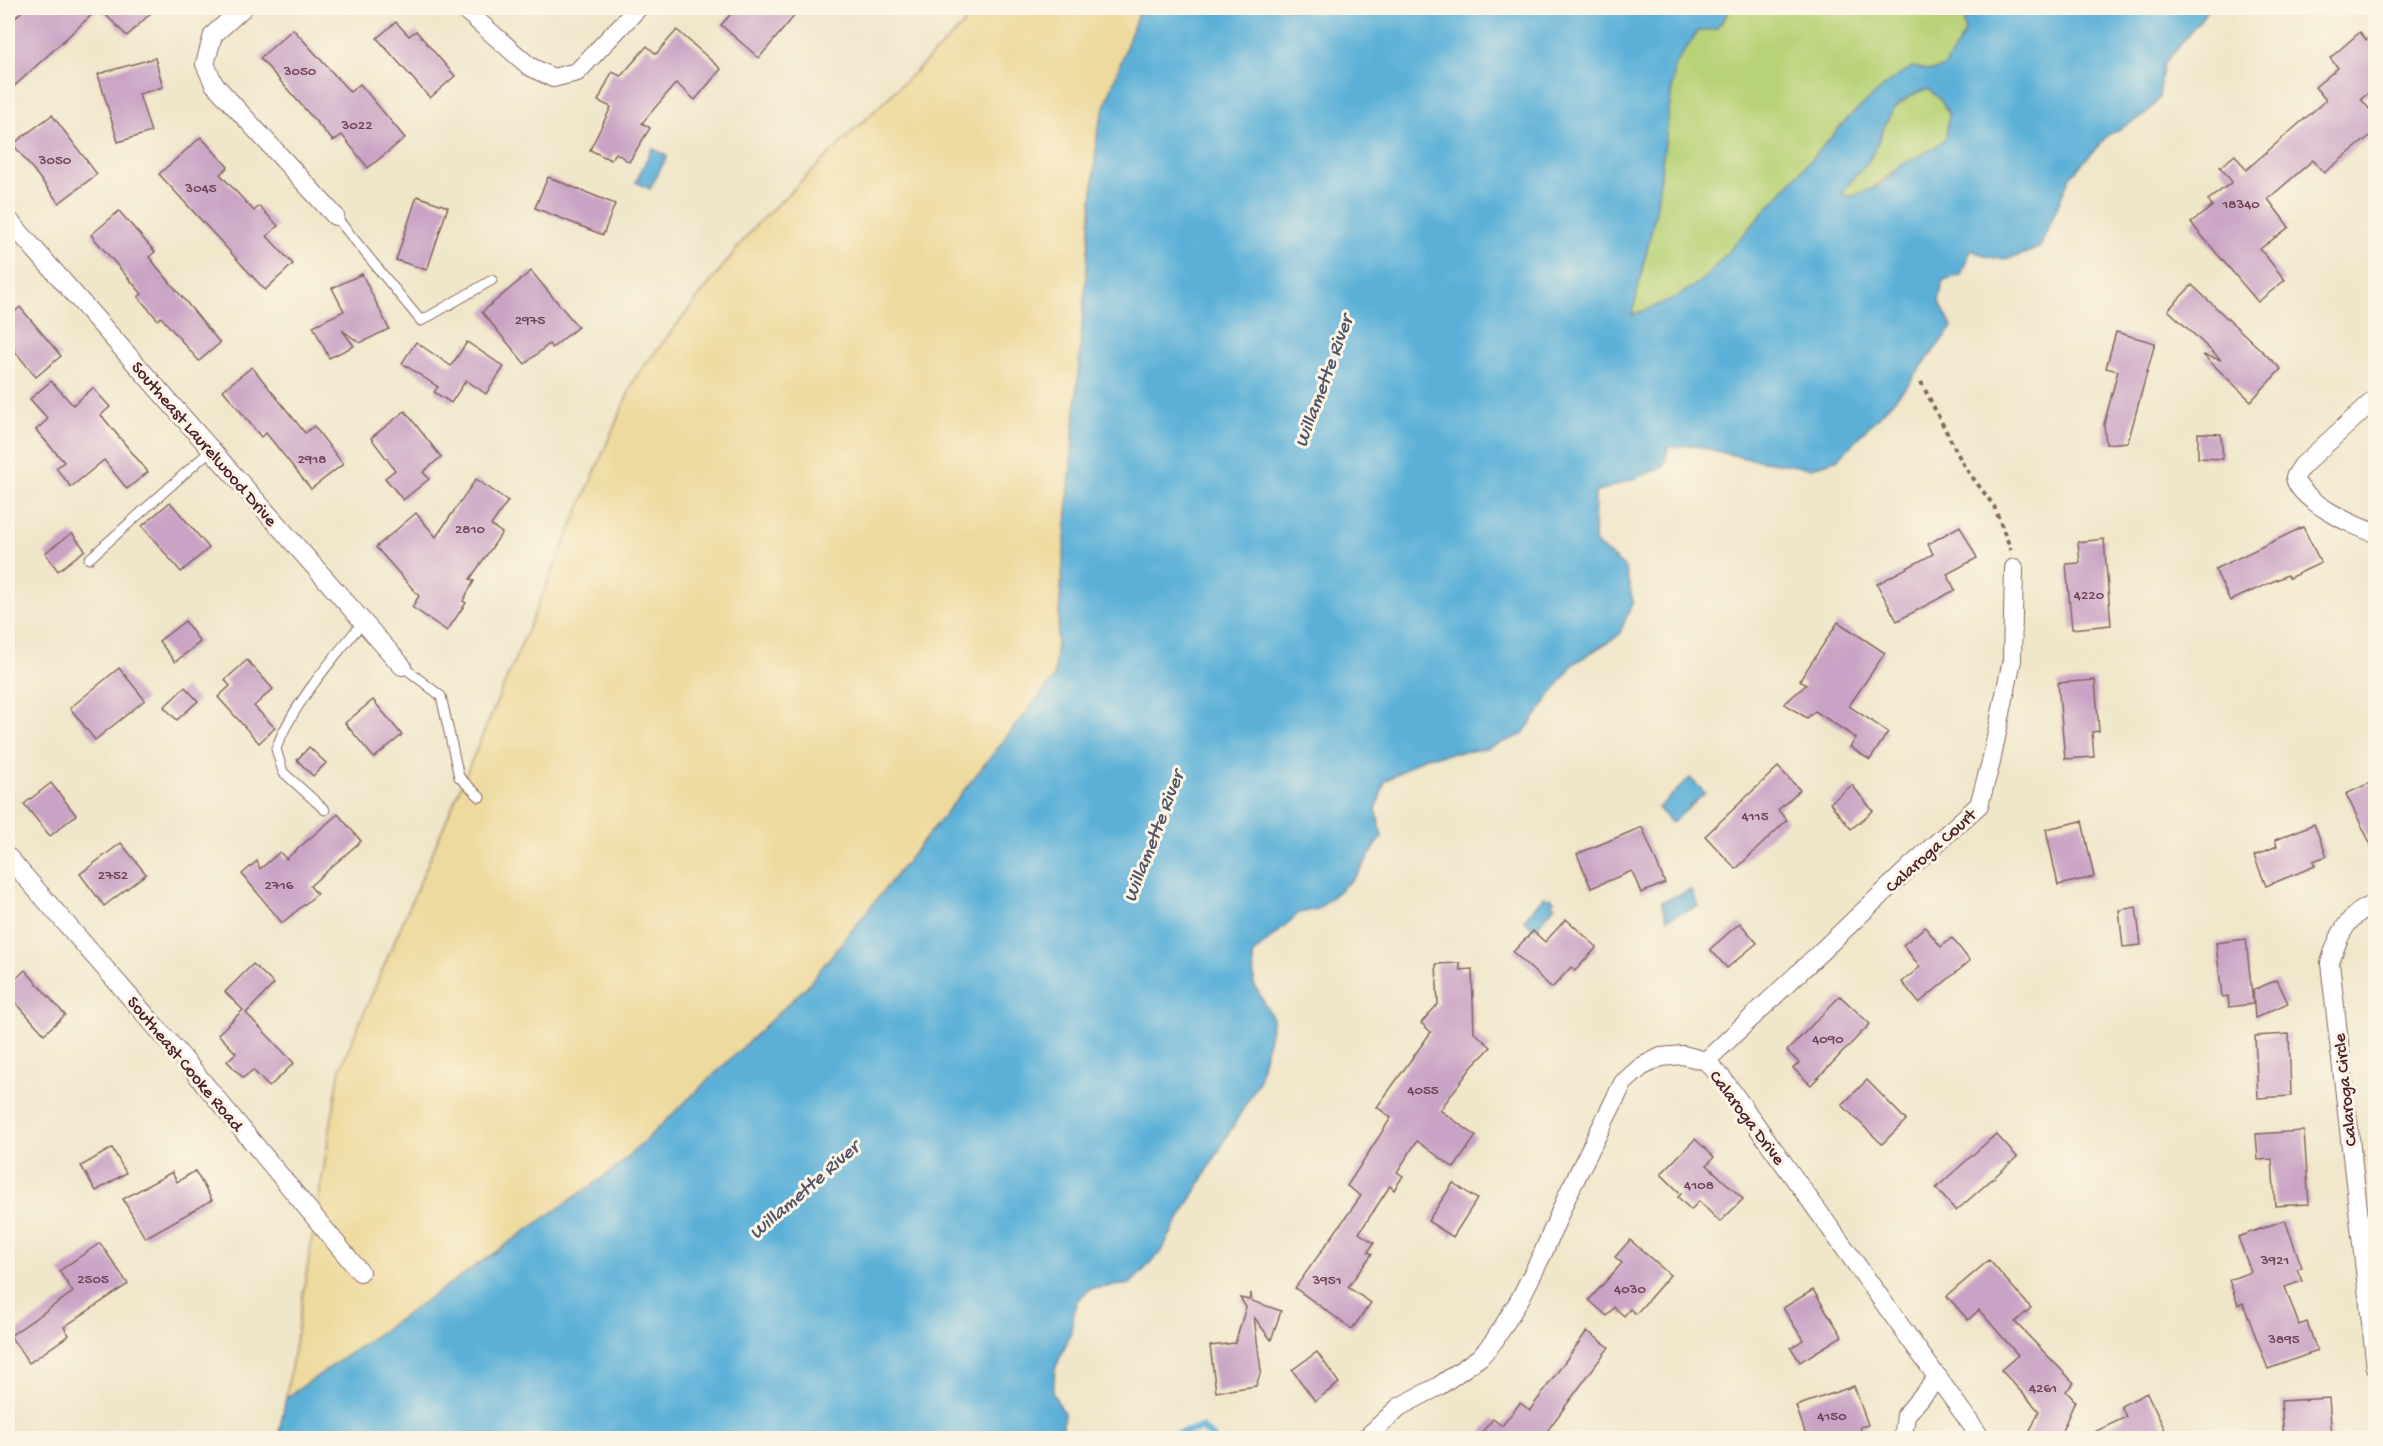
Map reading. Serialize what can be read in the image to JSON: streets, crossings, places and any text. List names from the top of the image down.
{
  "streets": {
    "street": [
      "Southeast Laurelwood Drive",
      "Calaroga Court",
      "Southeast Cooke Road",
      "Calaroga Circle",
      "Calaroga Drive"
    ]
  },
  "crossings": [
    ["Calaroga Court", "Calaroga Drive"]
  ],
  "water": ["Willamette River"],
  "house_numbers": [
    "3050",
    "3022",
    "3050",
    "3045",
    "18340",
    "2975",
    "2918",
    "2810",
    "4220",
    "4115",
    "2752",
    "2716",
    "4090",
    "4055",
    "4108",
    "3921",
    "2505",
    "3951",
    "4030",
    "3895",
    "4261",
    "4150"
  ]
}
